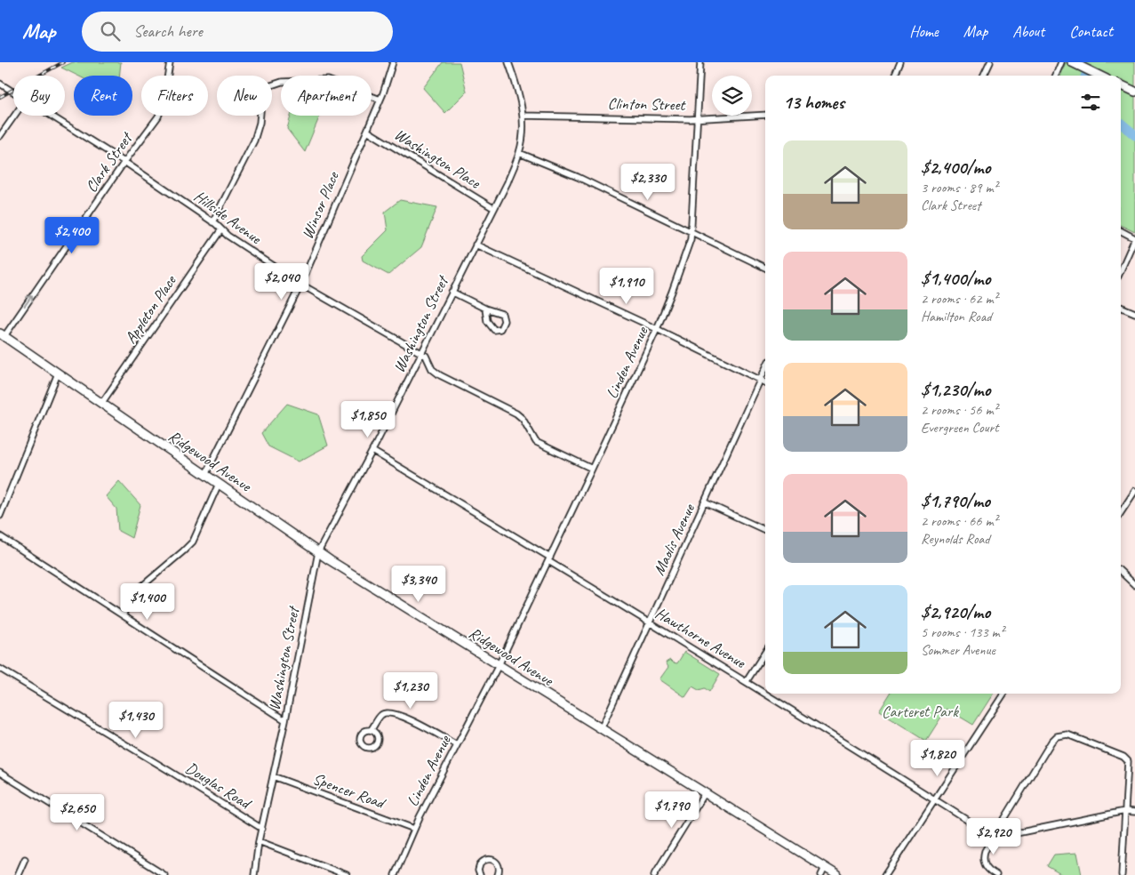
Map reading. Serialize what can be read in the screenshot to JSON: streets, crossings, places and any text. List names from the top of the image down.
{
  "streets": {
    "street": [
      "Clinton Street",
      "Washington Place",
      "Clark Street",
      "Winsor Place",
      "Hillside Avenue",
      "Appleton Place",
      "Washington Street",
      "Linden Avenue",
      "Ridgewood Avenue",
      "Maolis Avenue",
      "Hawthorne Avenue",
      "Douglas Road",
      "Spencer Road"
    ]
  },
  "crossings": [
    ["Clinton Street", "Washington Street"],
    ["Clinton Street", "Linden Avenue"],
    ["Washington Place", "Winsor Place"],
    ["Washington Place", "Washington Street"],
    ["Clark Street", "Hillside Avenue"],
    ["Clark Street", "Ridgewood Avenue"],
    ["Winsor Place", "Hillside Avenue"],
    ["Winsor Place", "Ridgewood Avenue"],
    ["Hillside Avenue", "Appleton Place"],
    ["Hillside Avenue", "Washington Street"],
    ["Hillside Avenue", "Linden Avenue"],
    ["Appleton Place", "Ridgewood Avenue"],
    ["Washington Street", "Ridgewood Avenue"],
    ["Washington Street", "Hawthorne Avenue"],
    ["Washington Street", "Douglas Road"],
    ["Washington Street", "Spencer Road"],
    ["Linden Avenue", "Ridgewood Avenue"],
    ["Linden Avenue", "Hawthorne Avenue"],
    ["Linden Avenue", "Spencer Road"],
    ["Ridgewood Avenue", "Maolis Avenue"],
    ["Maolis Avenue", "Hawthorne Avenue"]
  ],
  "one_way": ["Clark Street"],
  "parks": ["Carteret Park"],
  "page": {
    "header": "Map",
    "search": "Search here",
    "nav": [
      "Home",
      "Map",
      "About",
      "Contact"
    ],
    "chip": [
      "Buy",
      "Rent",
      "Filters",
      "New",
      "Apartment"
    ],
    "heading": "13 homes",
    "list": [
      {
        "name": "$2,400/mo",
        "note": "3 rooms · 89 m² · Clark Street"
      },
      {
        "name": "$1,400/mo",
        "note": "2 rooms · 62 m² · Hamilton Road"
      },
      {
        "name": "$1,230/mo",
        "note": "2 rooms · 56 m² · Evergreen Court"
      },
      {
        "name": "$1,790/mo",
        "note": "2 rooms · 66 m² · Reynolds Road"
      },
      {
        "name": "$2,920/mo",
        "note": "5 rooms · 133 m² · Sommer Avenue"
      }
    ],
    "price": [
      "$2,330",
      "$2,400",
      "$2,040",
      "$1,910",
      "$1,850",
      "$3,340",
      "$1,400",
      "$1,230",
      "$1,430",
      "$1,820",
      "$1,790",
      "$2,650",
      "$2,920"
    ]
  }
}
